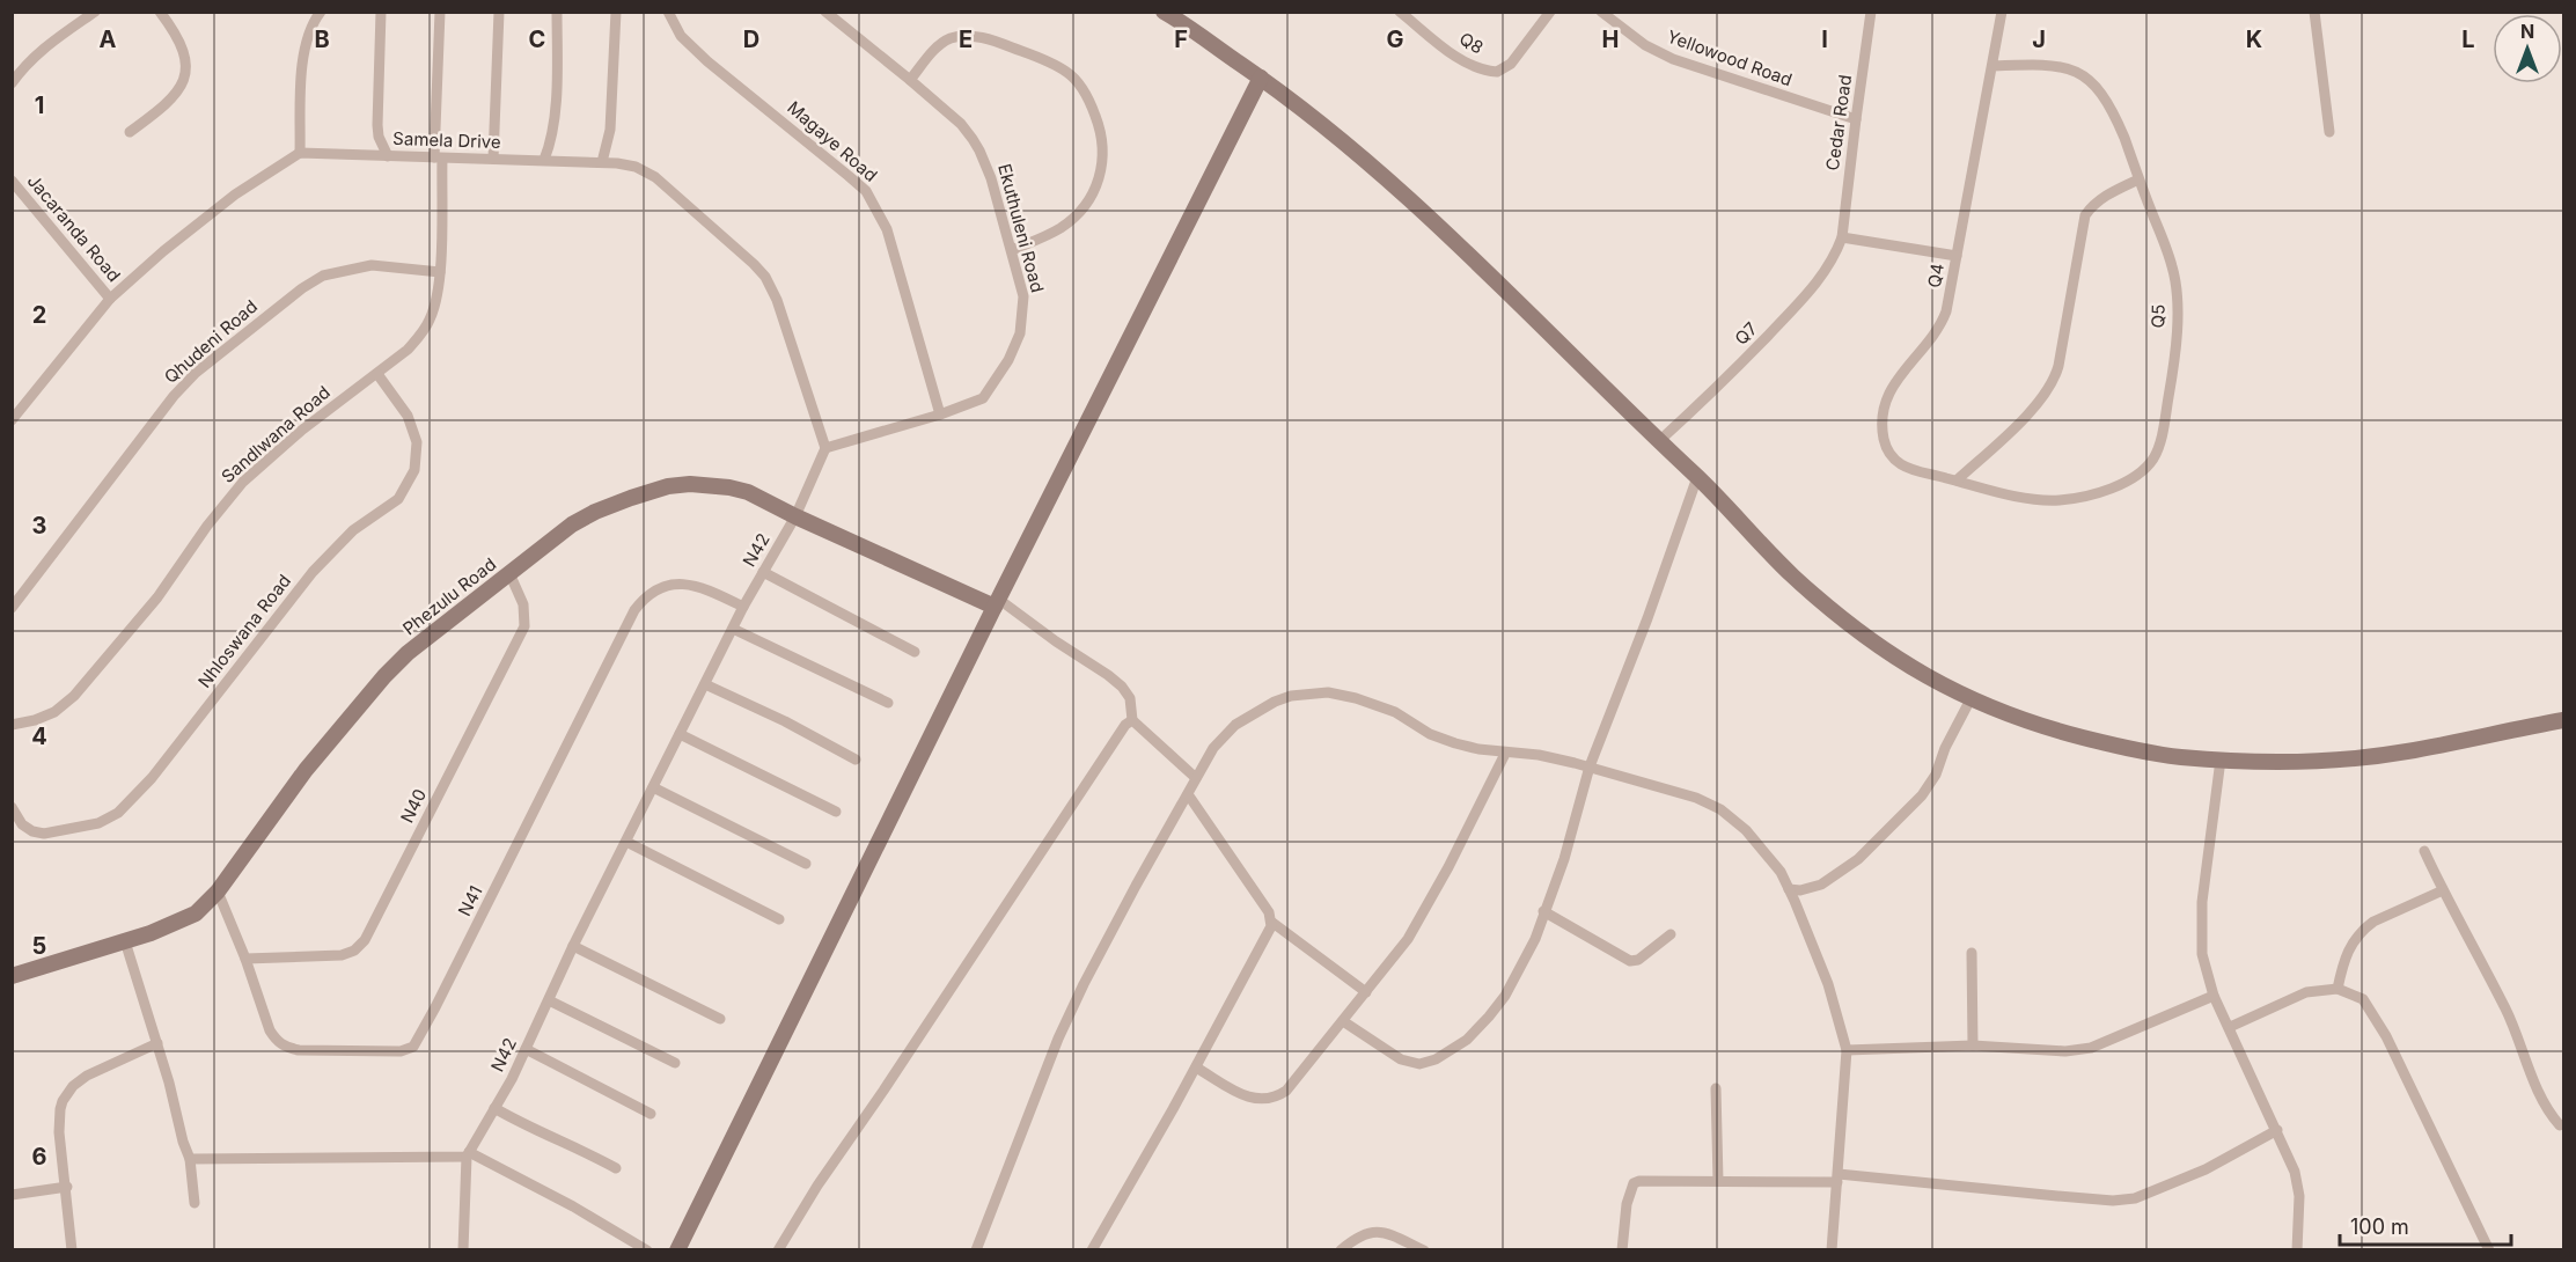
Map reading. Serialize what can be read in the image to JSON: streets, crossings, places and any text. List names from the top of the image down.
{
  "streets": {
    "street": [
      "Q8",
      "Yellowood Road",
      "Cedar Road",
      "Samela Drive",
      "Magaye Road",
      "Jacaranda Road",
      "Ekuthuleni Road",
      "Q4",
      "Q5",
      "Q7",
      "Qhudeni Road",
      "Sandlwana Road",
      "N42",
      "Phezulu Road",
      "Nhloswana Road",
      "N40",
      "N41"
    ]
  },
  "crossings": [
    ["Yellowood Road", "Cedar Road"],
    ["Cedar Road", "Q7"],
    ["Samela Drive", "Ekuthuleni Road"],
    ["Samela Drive", "Sandlwana Road"],
    ["Magaye Road", "Ekuthuleni Road"],
    ["Q4", "Q5"],
    ["Qhudeni Road", "Sandlwana Road"],
    ["Sandlwana Road", "Nhloswana Road"],
    ["N42", "Phezulu Road"],
    ["N42", "N41"],
    ["Phezulu Road", "N40"],
    ["Phezulu Road", "N41"],
    ["N40", "N41"]
  ],
  "scale_bar": "100 m",
  "north": "top",
  "grid": {
    "columns": [
      "A",
      "B",
      "C",
      "D",
      "E",
      "F",
      "G",
      "H",
      "I",
      "J",
      "K",
      "L"
    ],
    "rows": [
      "1",
      "2",
      "3",
      "4",
      "5",
      "6"
    ]
  }
}
